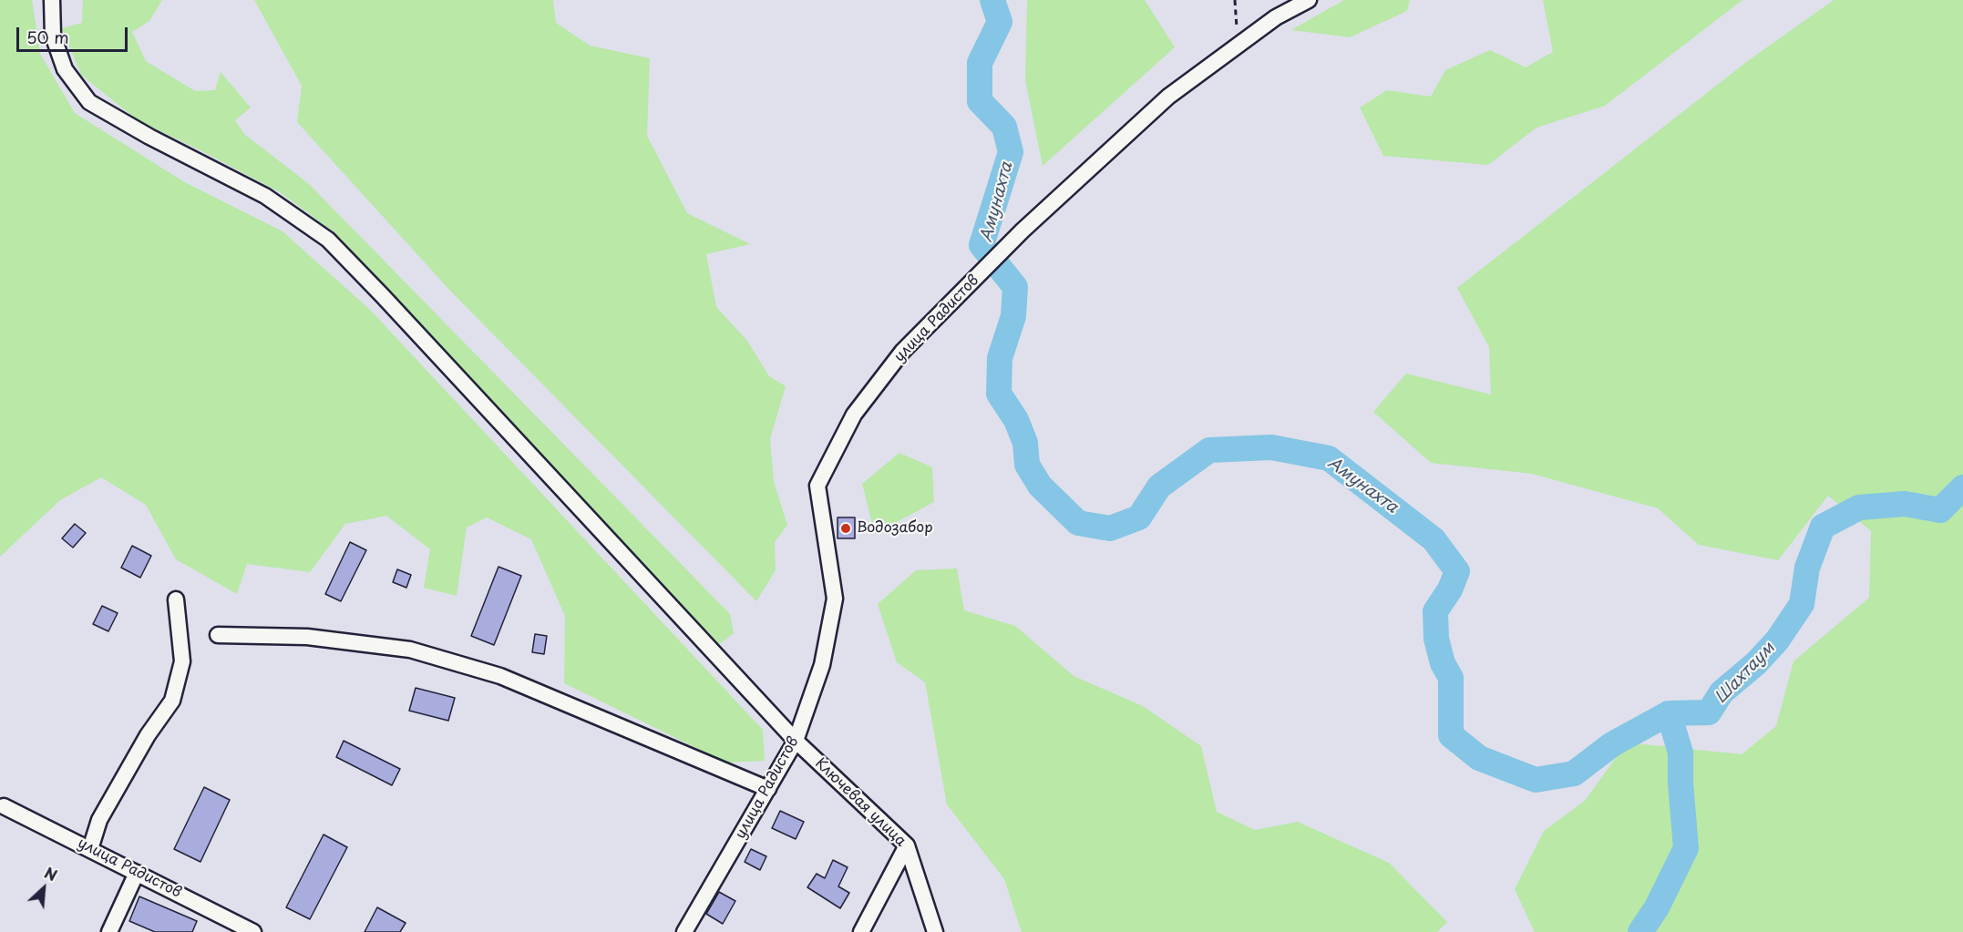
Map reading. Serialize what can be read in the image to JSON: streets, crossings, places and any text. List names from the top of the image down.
{
  "streets": {
    "street": ["улица Радистов", "Ключевая улица"]
  },
  "crossings": [
    ["улица Радистов", "Ключевая улица"]
  ],
  "water": ["Амунахта", "Шахтаум"],
  "places": ["Водозабор"],
  "scale_bar": "50 m",
  "north": "top right"
}
